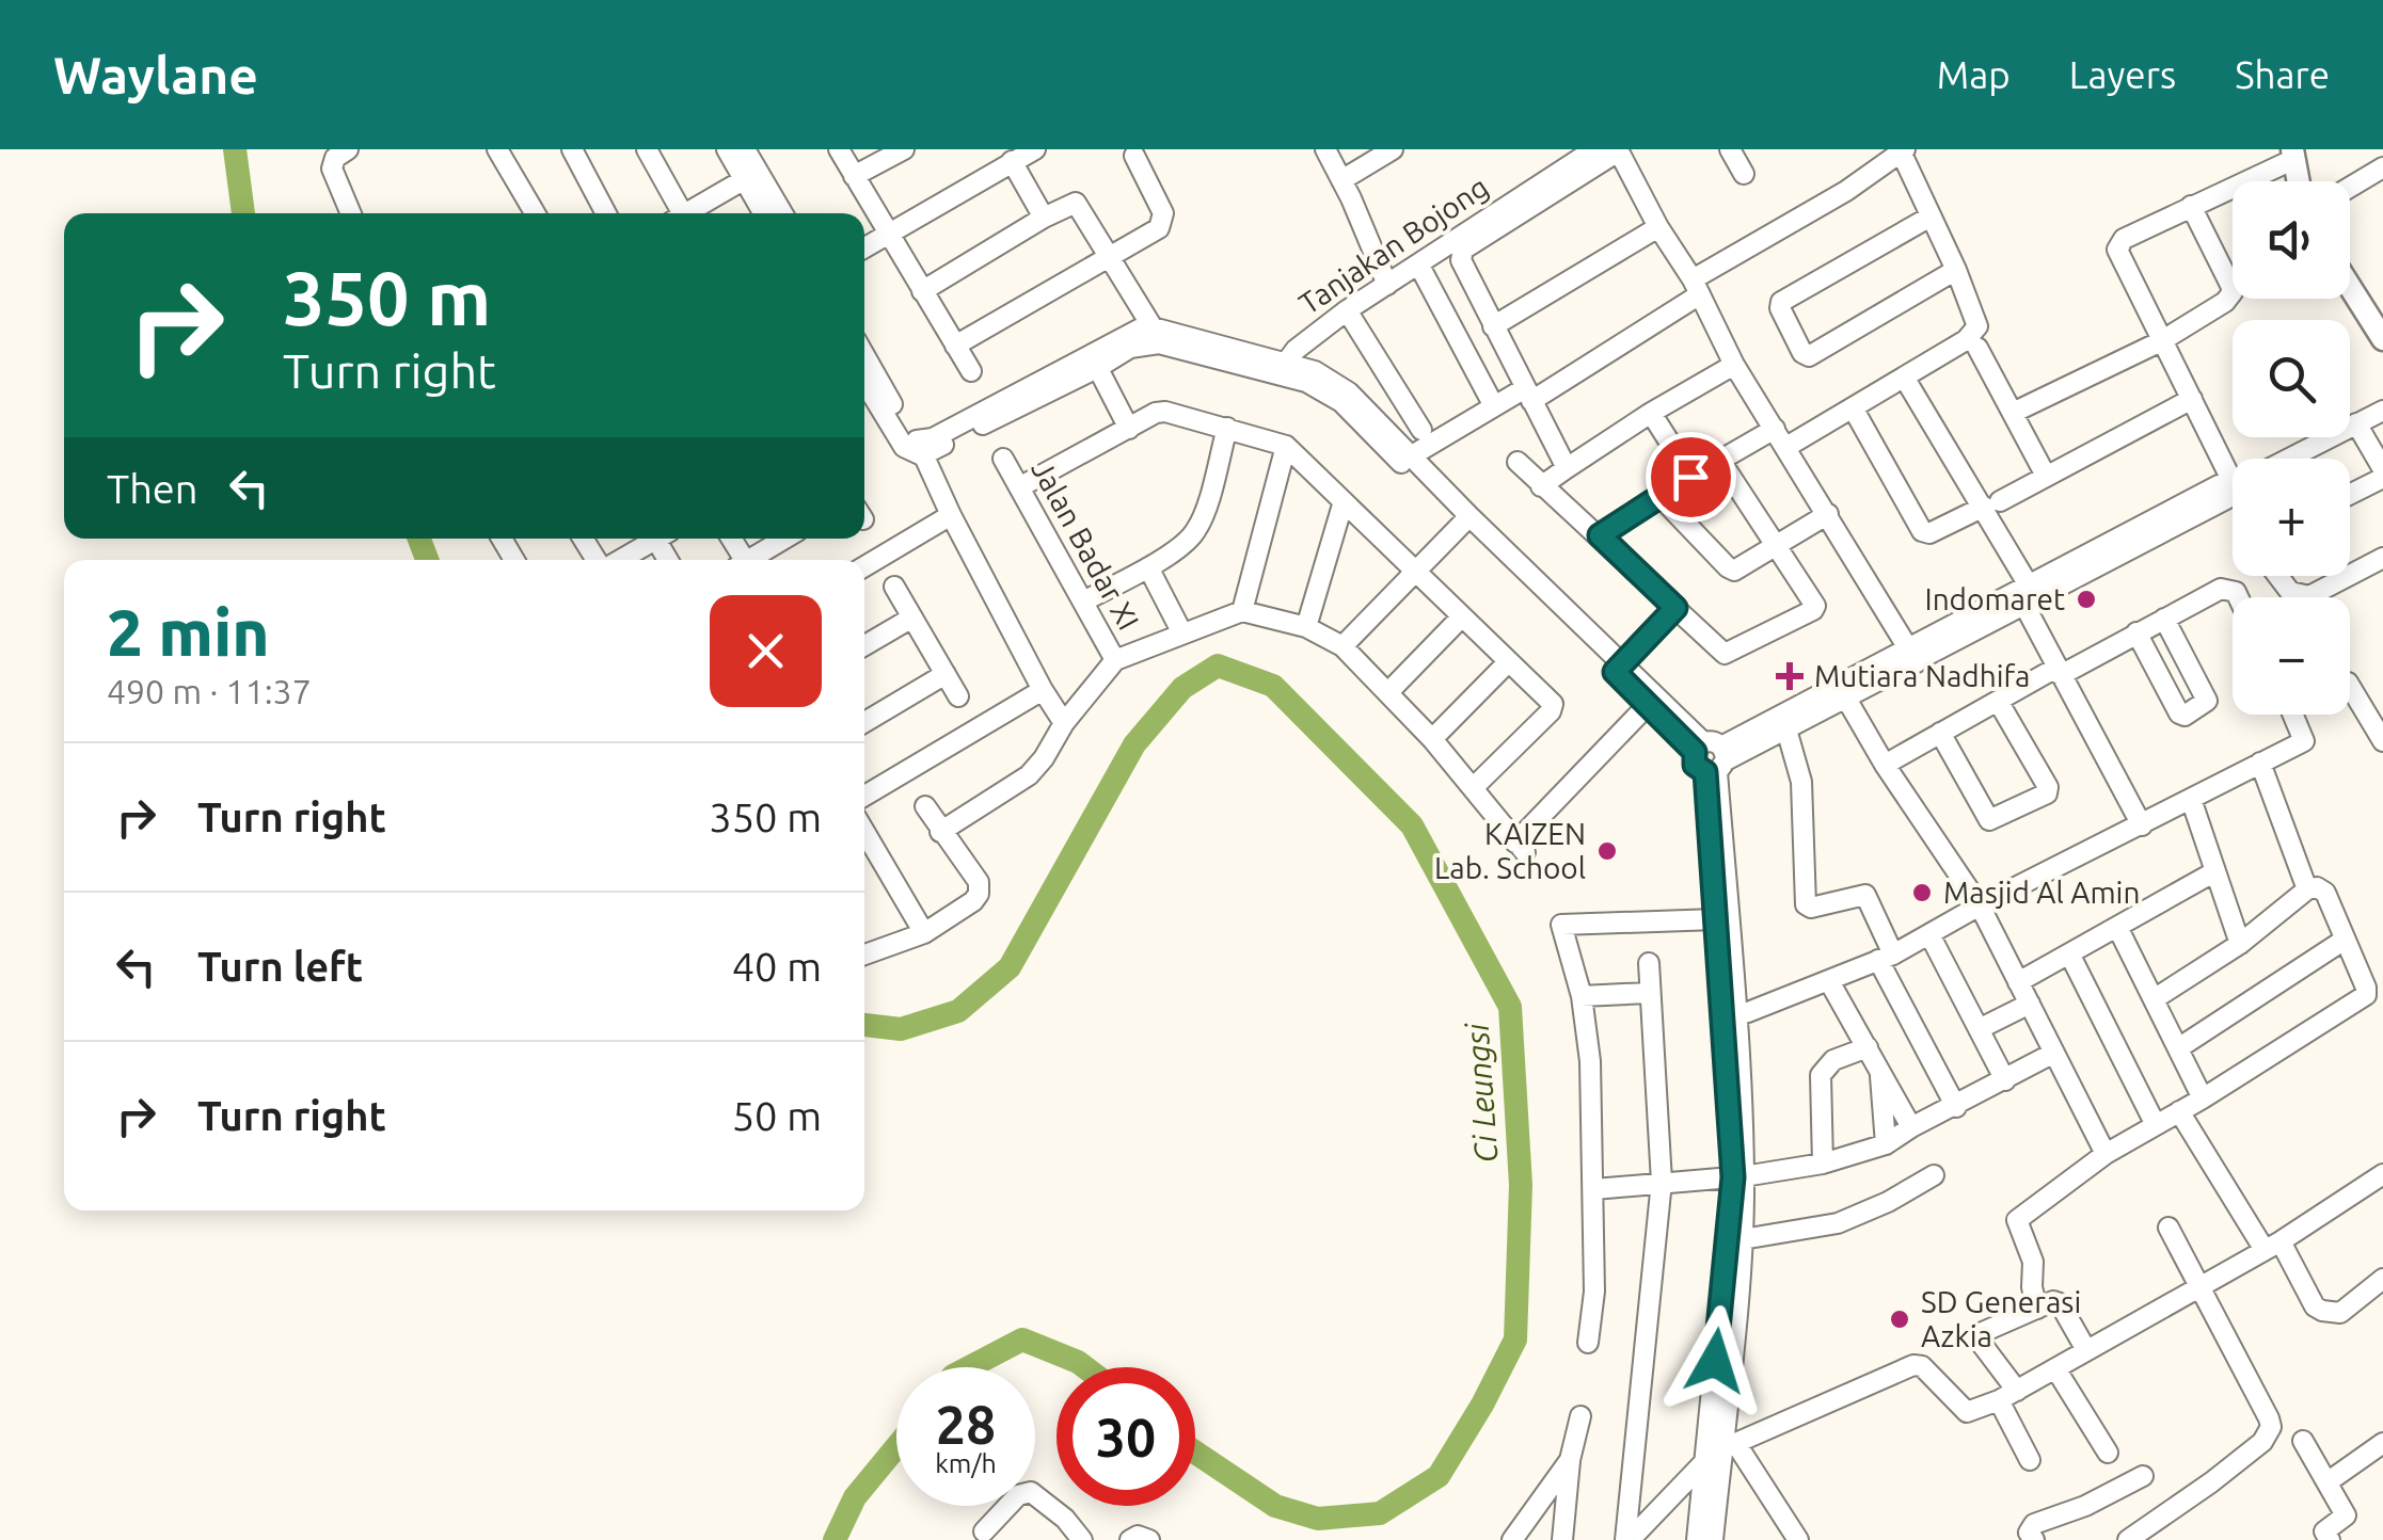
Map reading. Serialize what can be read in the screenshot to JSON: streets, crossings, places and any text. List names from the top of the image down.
{
  "streets": {
    "street": ["Tanjakan Bojong", "Jalan Badar XI"]
  },
  "water": ["Ci Leungsi"],
  "places": {
    "other": [
      "Indomaret",
      "KAIZEN Lab. School",
      "Masjid Al Amin",
      "SD Generasi Azkia"
    ],
    "health": ["Mutiara Nadhifa"]
  },
  "page": {
    "header": "Waylane",
    "nav": ["Map", "Layers", "Share"],
    "map_buttons": ["+", "−"],
    "turn": ["350 m", "Turn right"],
    "then": "Then",
    "heading": ["2 min", "490 m · 11:37"],
    "list": [
      {
        "name": "Turn right",
        "value": "350 m"
      },
      {
        "name": "Turn left",
        "value": "40 m"
      },
      {
        "name": "Turn right",
        "value": "50 m"
      }
    ],
    "speed": "28 km/h",
    "limit": "30"
  }
}
